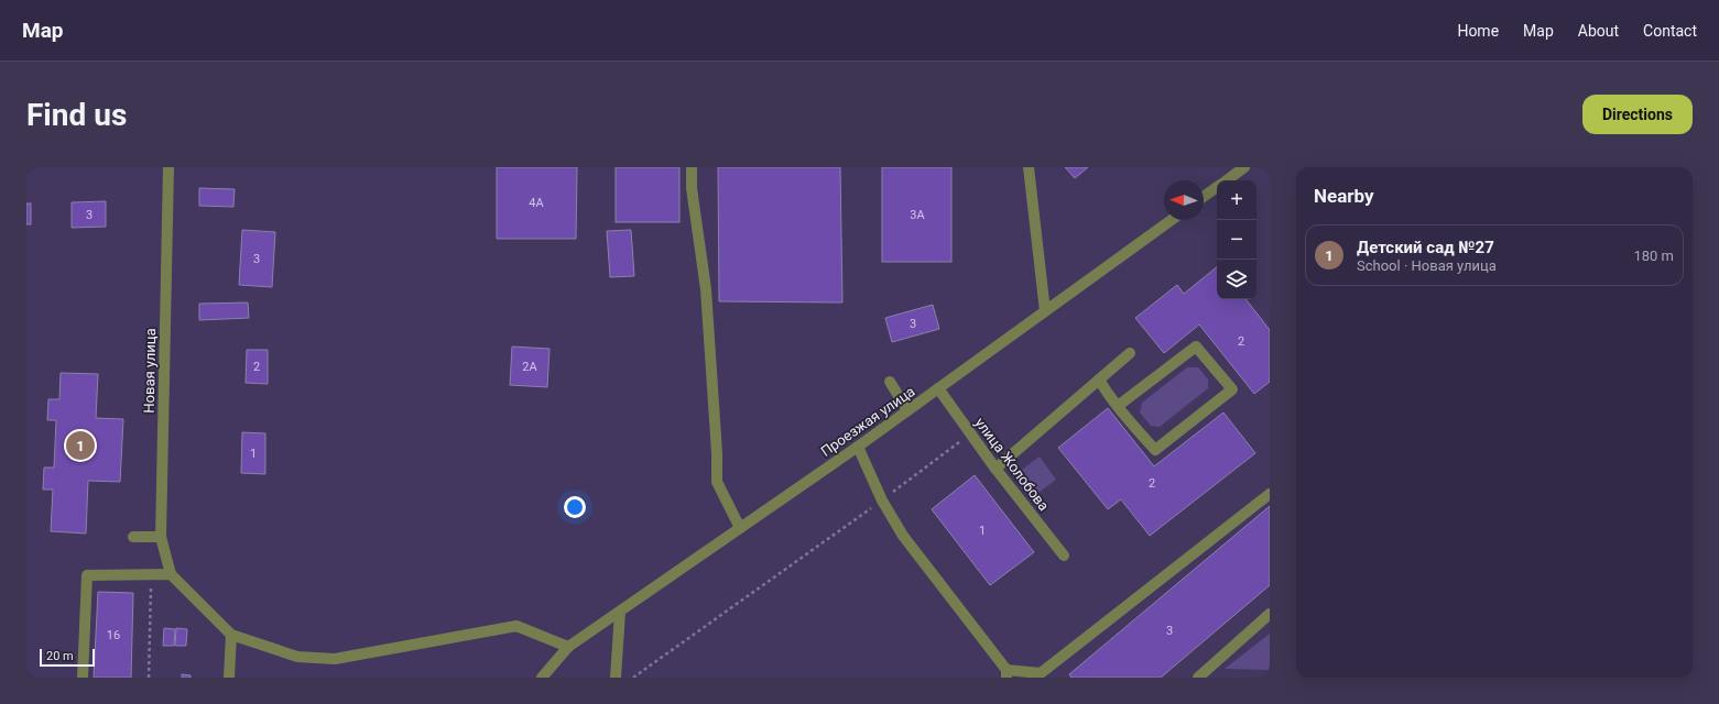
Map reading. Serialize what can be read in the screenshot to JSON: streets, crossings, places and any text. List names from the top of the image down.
{
  "streets": {
    "street": ["Новая улица", "Проезжая улица", "улица Жолобова"]
  },
  "crossings": [
    ["Проезжая улица", "улица Жолобова"]
  ],
  "house_numbers": [
    "4А",
    "3",
    "3А",
    "3",
    "3",
    "2",
    "2",
    "2А",
    "1",
    "2",
    "1",
    "3",
    "16"
  ],
  "scale_bar": "20 m",
  "north": "left",
  "page": {
    "header": "Map",
    "nav": [
      "Home",
      "Map",
      "About",
      "Contact"
    ],
    "buttons": "Directions",
    "title": "Find us",
    "heading": "Nearby",
    "map_buttons": ["+", "−"],
    "list": [
      {
        "mark": "1",
        "name": "Детский сад №27",
        "note": "School · Новая улица",
        "value": "180 m"
      }
    ],
    "pins": "1",
    "scale": "20 m"
  }
}
